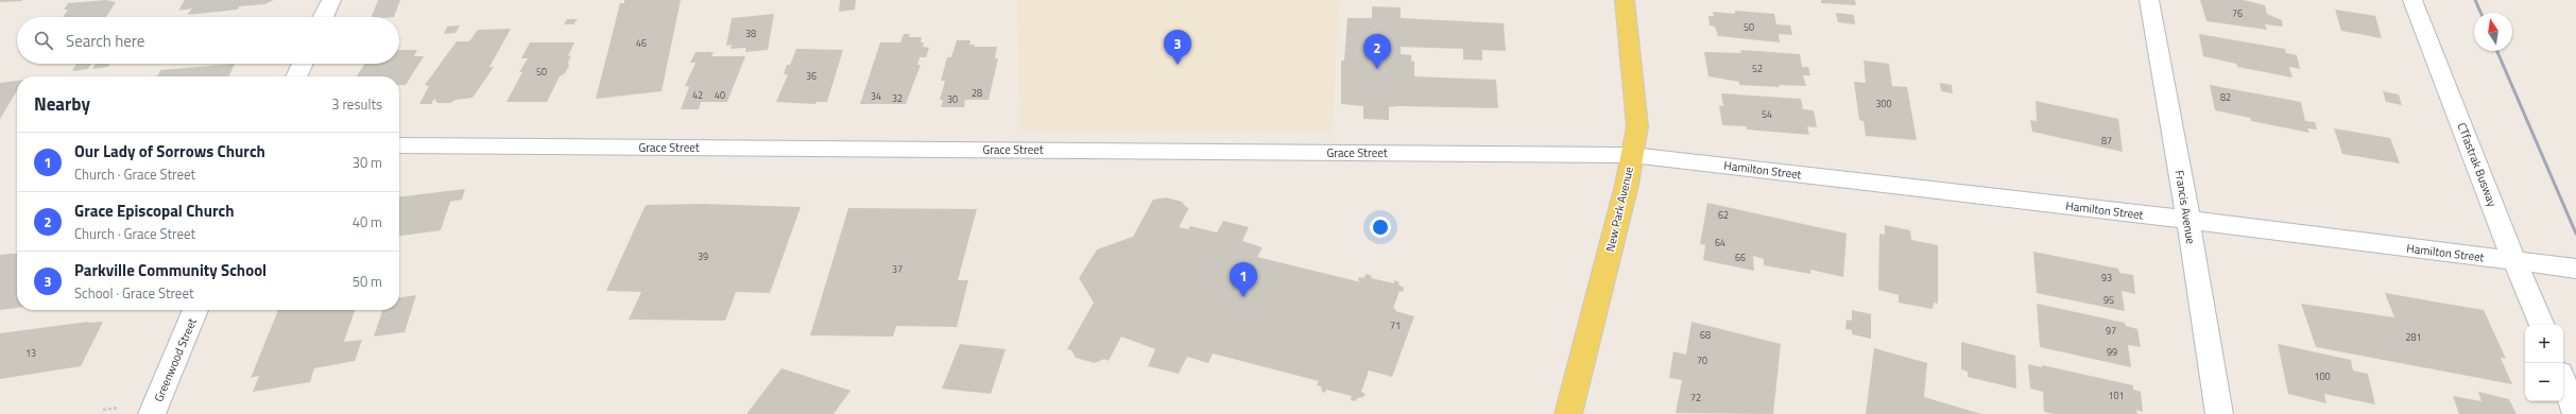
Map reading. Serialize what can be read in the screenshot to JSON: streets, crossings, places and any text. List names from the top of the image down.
{
  "streets": {
    "main road": ["New Park Avenue"],
    "street": [
      "Grace Street",
      "CTfastrak Busway",
      "Hamilton Street",
      "Francis Avenue",
      "Greenwood Street"
    ]
  },
  "crossings": [
    ["Grace Street", "Hamilton Street"],
    ["Grace Street", "New Park Avenue"],
    ["CTfastrak Busway", "Hamilton Street"],
    ["Hamilton Street", "Francis Avenue"],
    ["Hamilton Street", "New Park Avenue"]
  ],
  "house_numbers": [
    "76",
    "50",
    "38",
    "46",
    "52",
    "50",
    "36",
    "28",
    "42",
    "40",
    "34",
    "82",
    "32",
    "30",
    "300",
    "54",
    "87",
    "62",
    "64",
    "39",
    "66",
    "37",
    "93",
    "95",
    "71",
    "97",
    "68",
    "281",
    "99",
    "13",
    "70",
    "100",
    "101",
    "72"
  ],
  "north": "top",
  "page": {
    "search": "Search here",
    "pins": ["3", "2", "1"],
    "heading": ["Nearby", "3 results"],
    "list": [
      {
        "mark": "1",
        "name": "Our Lady of Sorrows Church",
        "note": "Church · Grace Street",
        "value": "30 m"
      },
      {
        "mark": "2",
        "name": "Grace Episcopal Church",
        "note": "Church · Grace Street",
        "value": "40 m"
      },
      {
        "mark": "3",
        "name": "Parkville Community School",
        "note": "School · Grace Street",
        "value": "50 m"
      }
    ],
    "map_buttons": ["+", "−"]
  }
}
